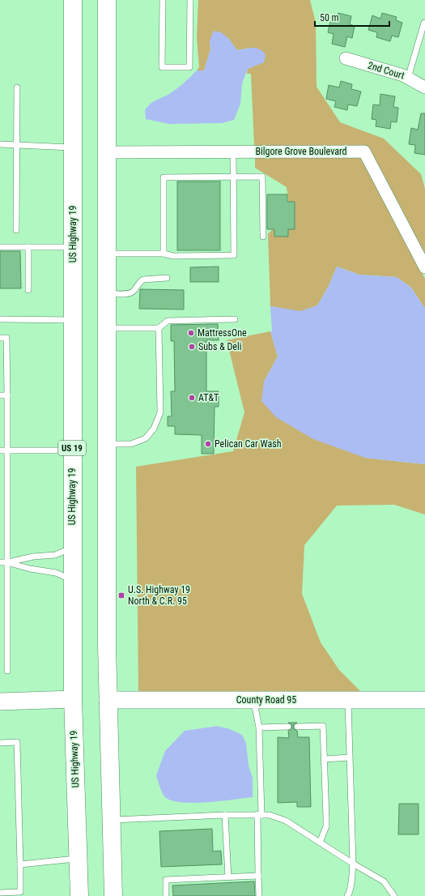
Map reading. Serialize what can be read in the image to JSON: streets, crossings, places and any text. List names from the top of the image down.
{
  "streets": {
    "highway": ["US Highway 19", "US 19"],
    "street": ["2nd Court", "Bilgore Grove Boulevard", "County Road 95"]
  },
  "places": {
    "other": [
      "MattressOne",
      "Subs & Deli",
      "AT&T",
      "Pelican Car Wash"
    ],
    "transit": ["U.S. Highway 19 North & C.R. 95"]
  },
  "scale_bar": "50 m"
}
